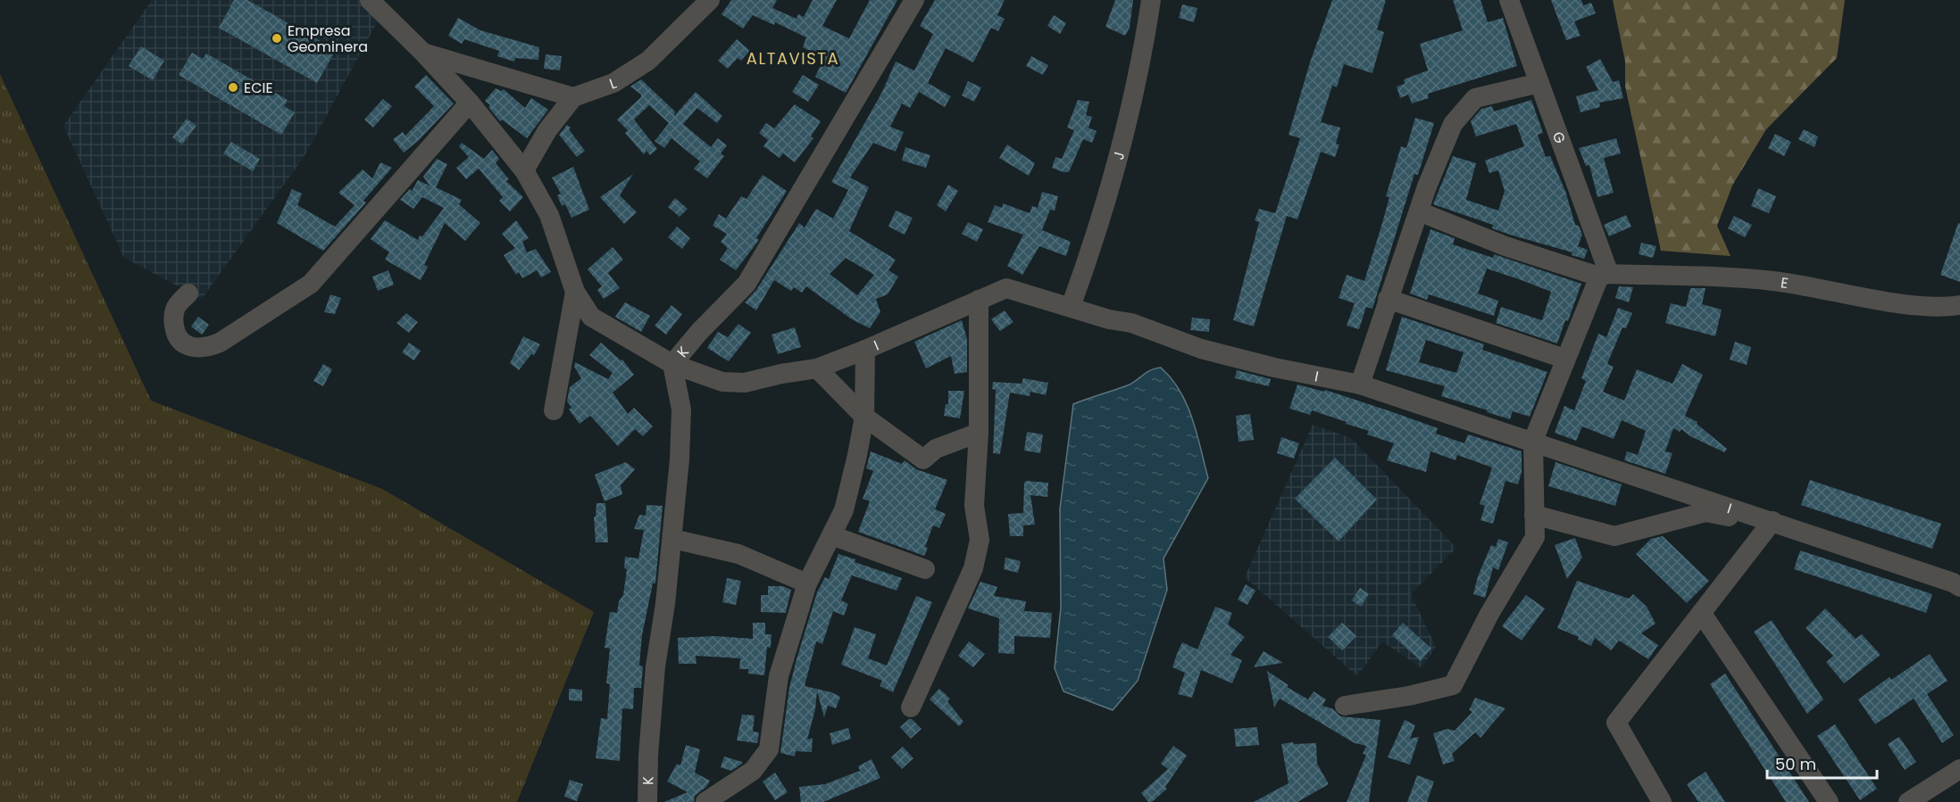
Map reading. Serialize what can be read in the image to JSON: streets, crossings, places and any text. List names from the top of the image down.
{
  "streets": {
    "street": [
      "L",
      "G",
      "J",
      "E",
      "I",
      "K"
    ]
  },
  "crossings": [
    ["G", "E"],
    ["J", "I"],
    ["I", "K"]
  ],
  "districts": ["ALTAVISTA"],
  "places": ["Empresa Geominera", "ECIE"],
  "scale_bar": "50 m"
}
